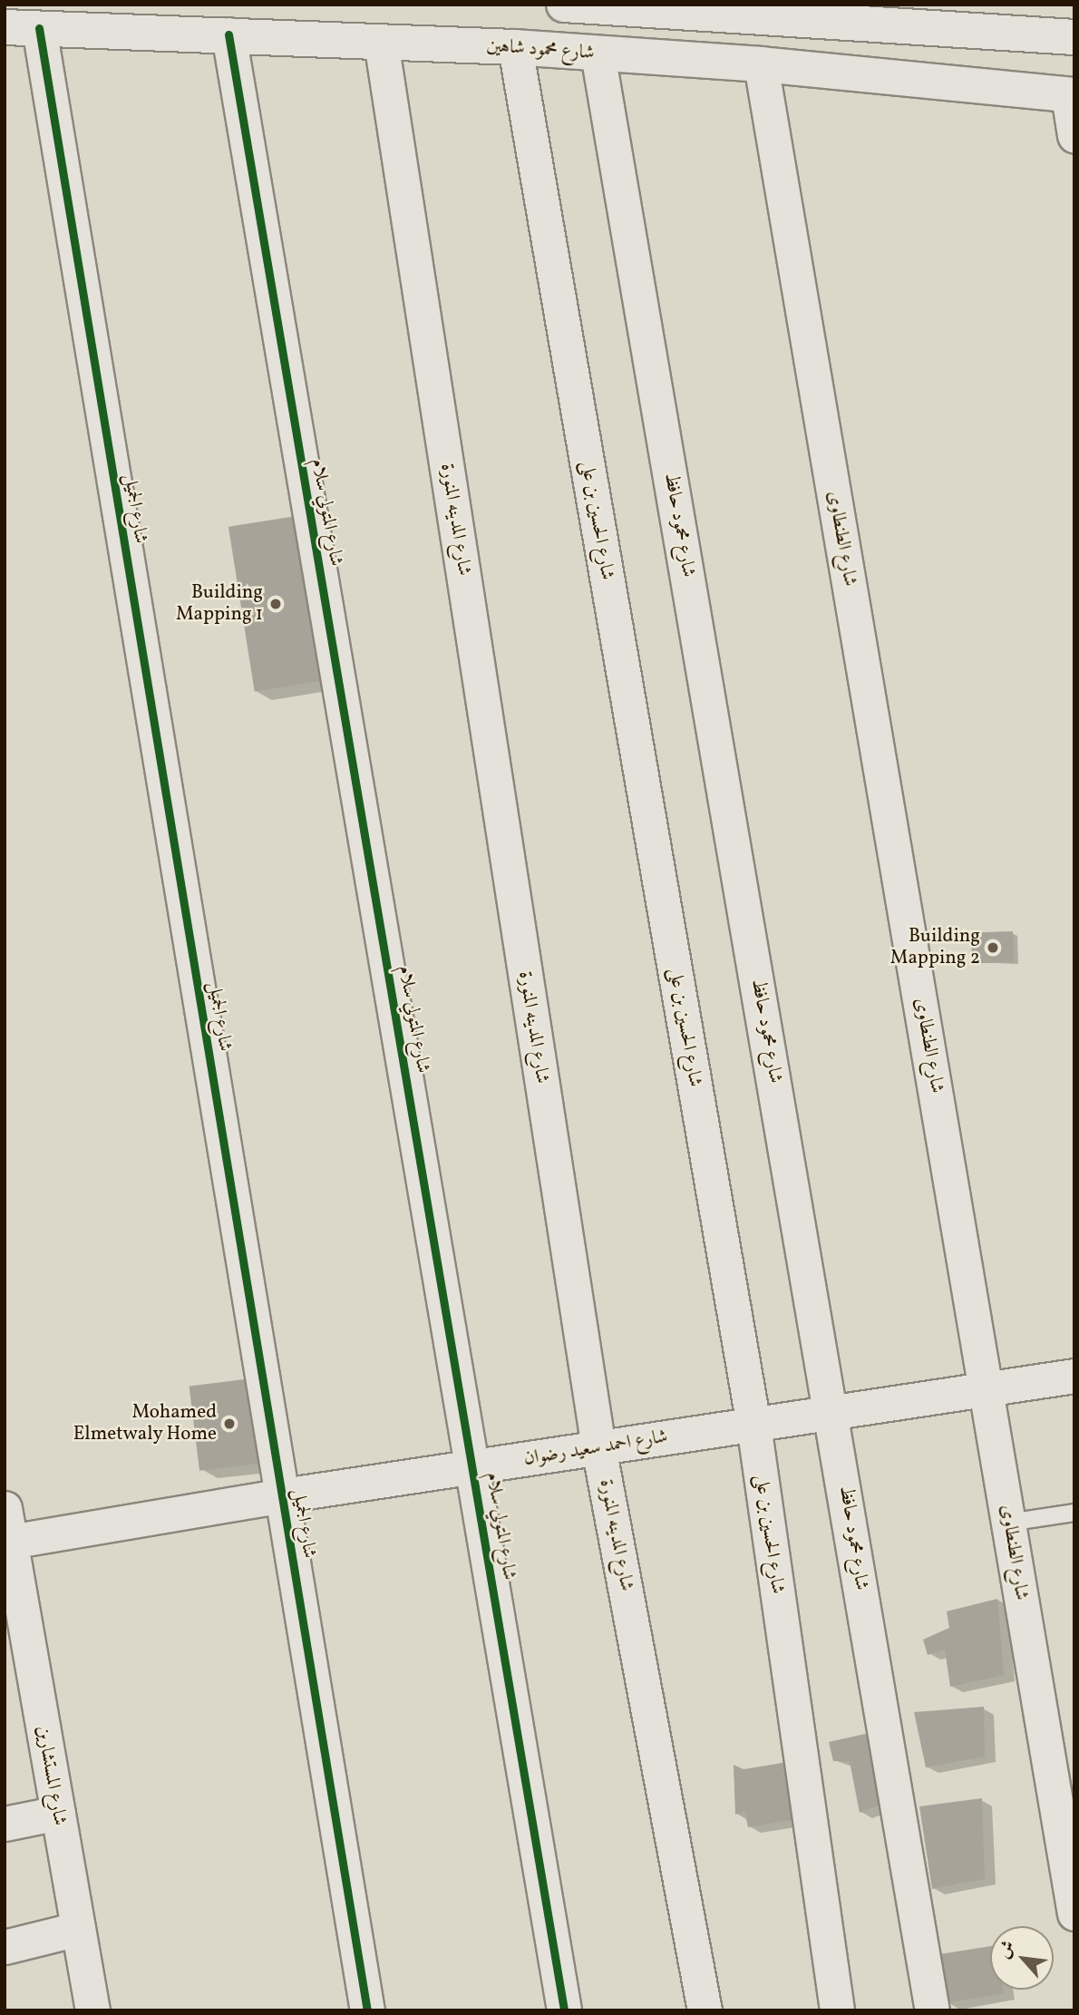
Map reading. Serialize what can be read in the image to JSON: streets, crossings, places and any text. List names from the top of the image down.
{
  "streets": {
    "main road": ["شارع محمود شاهين"],
    "street": [
      "شارع الجميل",
      "شارع المتولي سلام",
      "شارع المدينه المنورة",
      "شارع الحسين بن على",
      "شارع محمود حافظ",
      "شارع الطنطاوى",
      "شارع احمد سعيد رضوان",
      "شارع المستشارين"
    ]
  },
  "crossings": [
    ["شارع محمود شاهين", "شارع الجميل"],
    ["شارع محمود شاهين", "شارع المتولي سلام"],
    ["شارع محمود شاهين", "شارع المدينه المنورة"],
    ["شارع محمود شاهين", "شارع الحسين بن على"],
    ["شارع محمود شاهين", "شارع محمود حافظ"],
    ["شارع محمود شاهين", "شارع الطنطاوى"],
    ["شارع الجميل", "شارع احمد سعيد رضوان"],
    ["شارع المتولي سلام", "شارع احمد سعيد رضوان"],
    ["شارع المدينه المنورة", "شارع احمد سعيد رضوان"],
    ["شارع الحسين بن على", "شارع احمد سعيد رضوان"],
    ["شارع محمود حافظ", "شارع احمد سعيد رضوان"],
    ["شارع الطنطاوى", "شارع احمد سعيد رضوان"],
    ["شارع احمد سعيد رضوان", "شارع المستشارين"]
  ],
  "places": ["Building Mapping 1", "Building Mapping 2", "Mohamed Elmetwaly Home"],
  "north": "top left"
}
